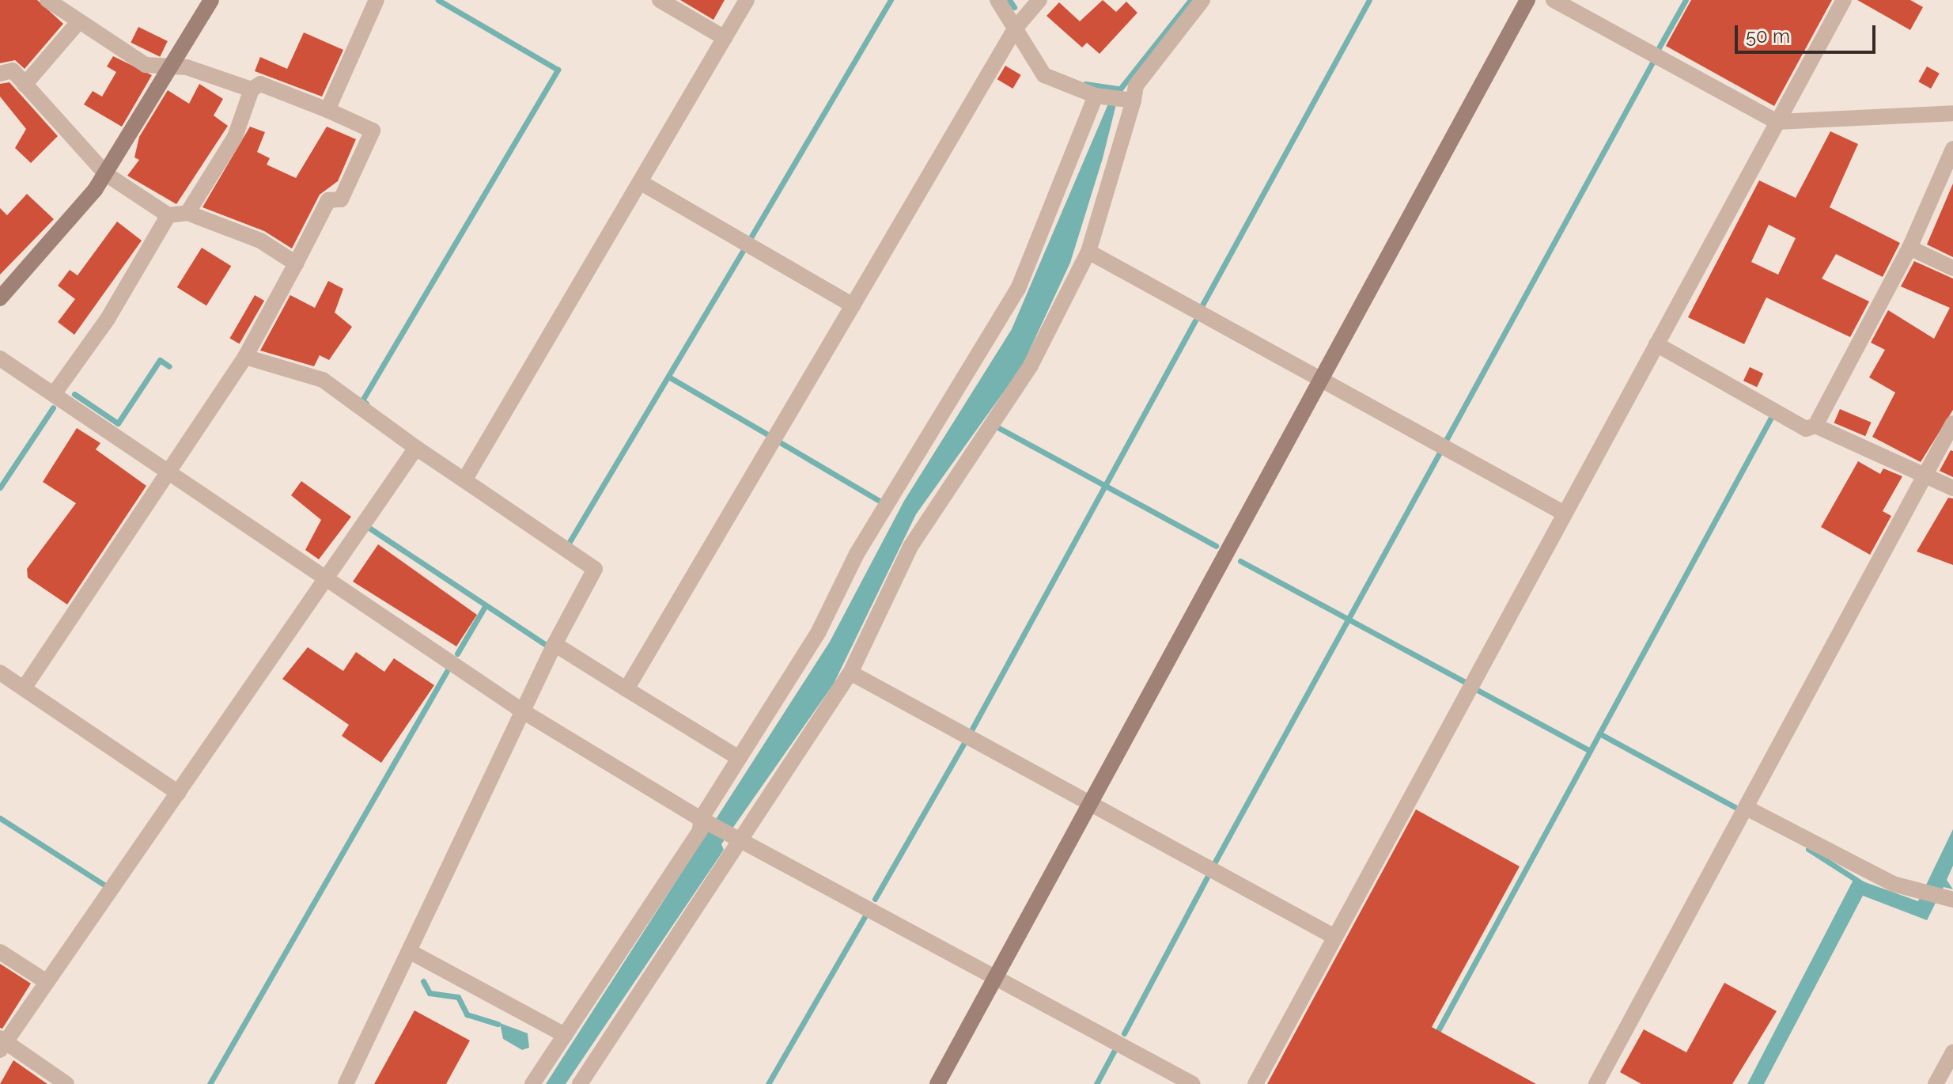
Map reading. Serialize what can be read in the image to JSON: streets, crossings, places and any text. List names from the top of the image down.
{
  "scale_bar": "50 m"
}
